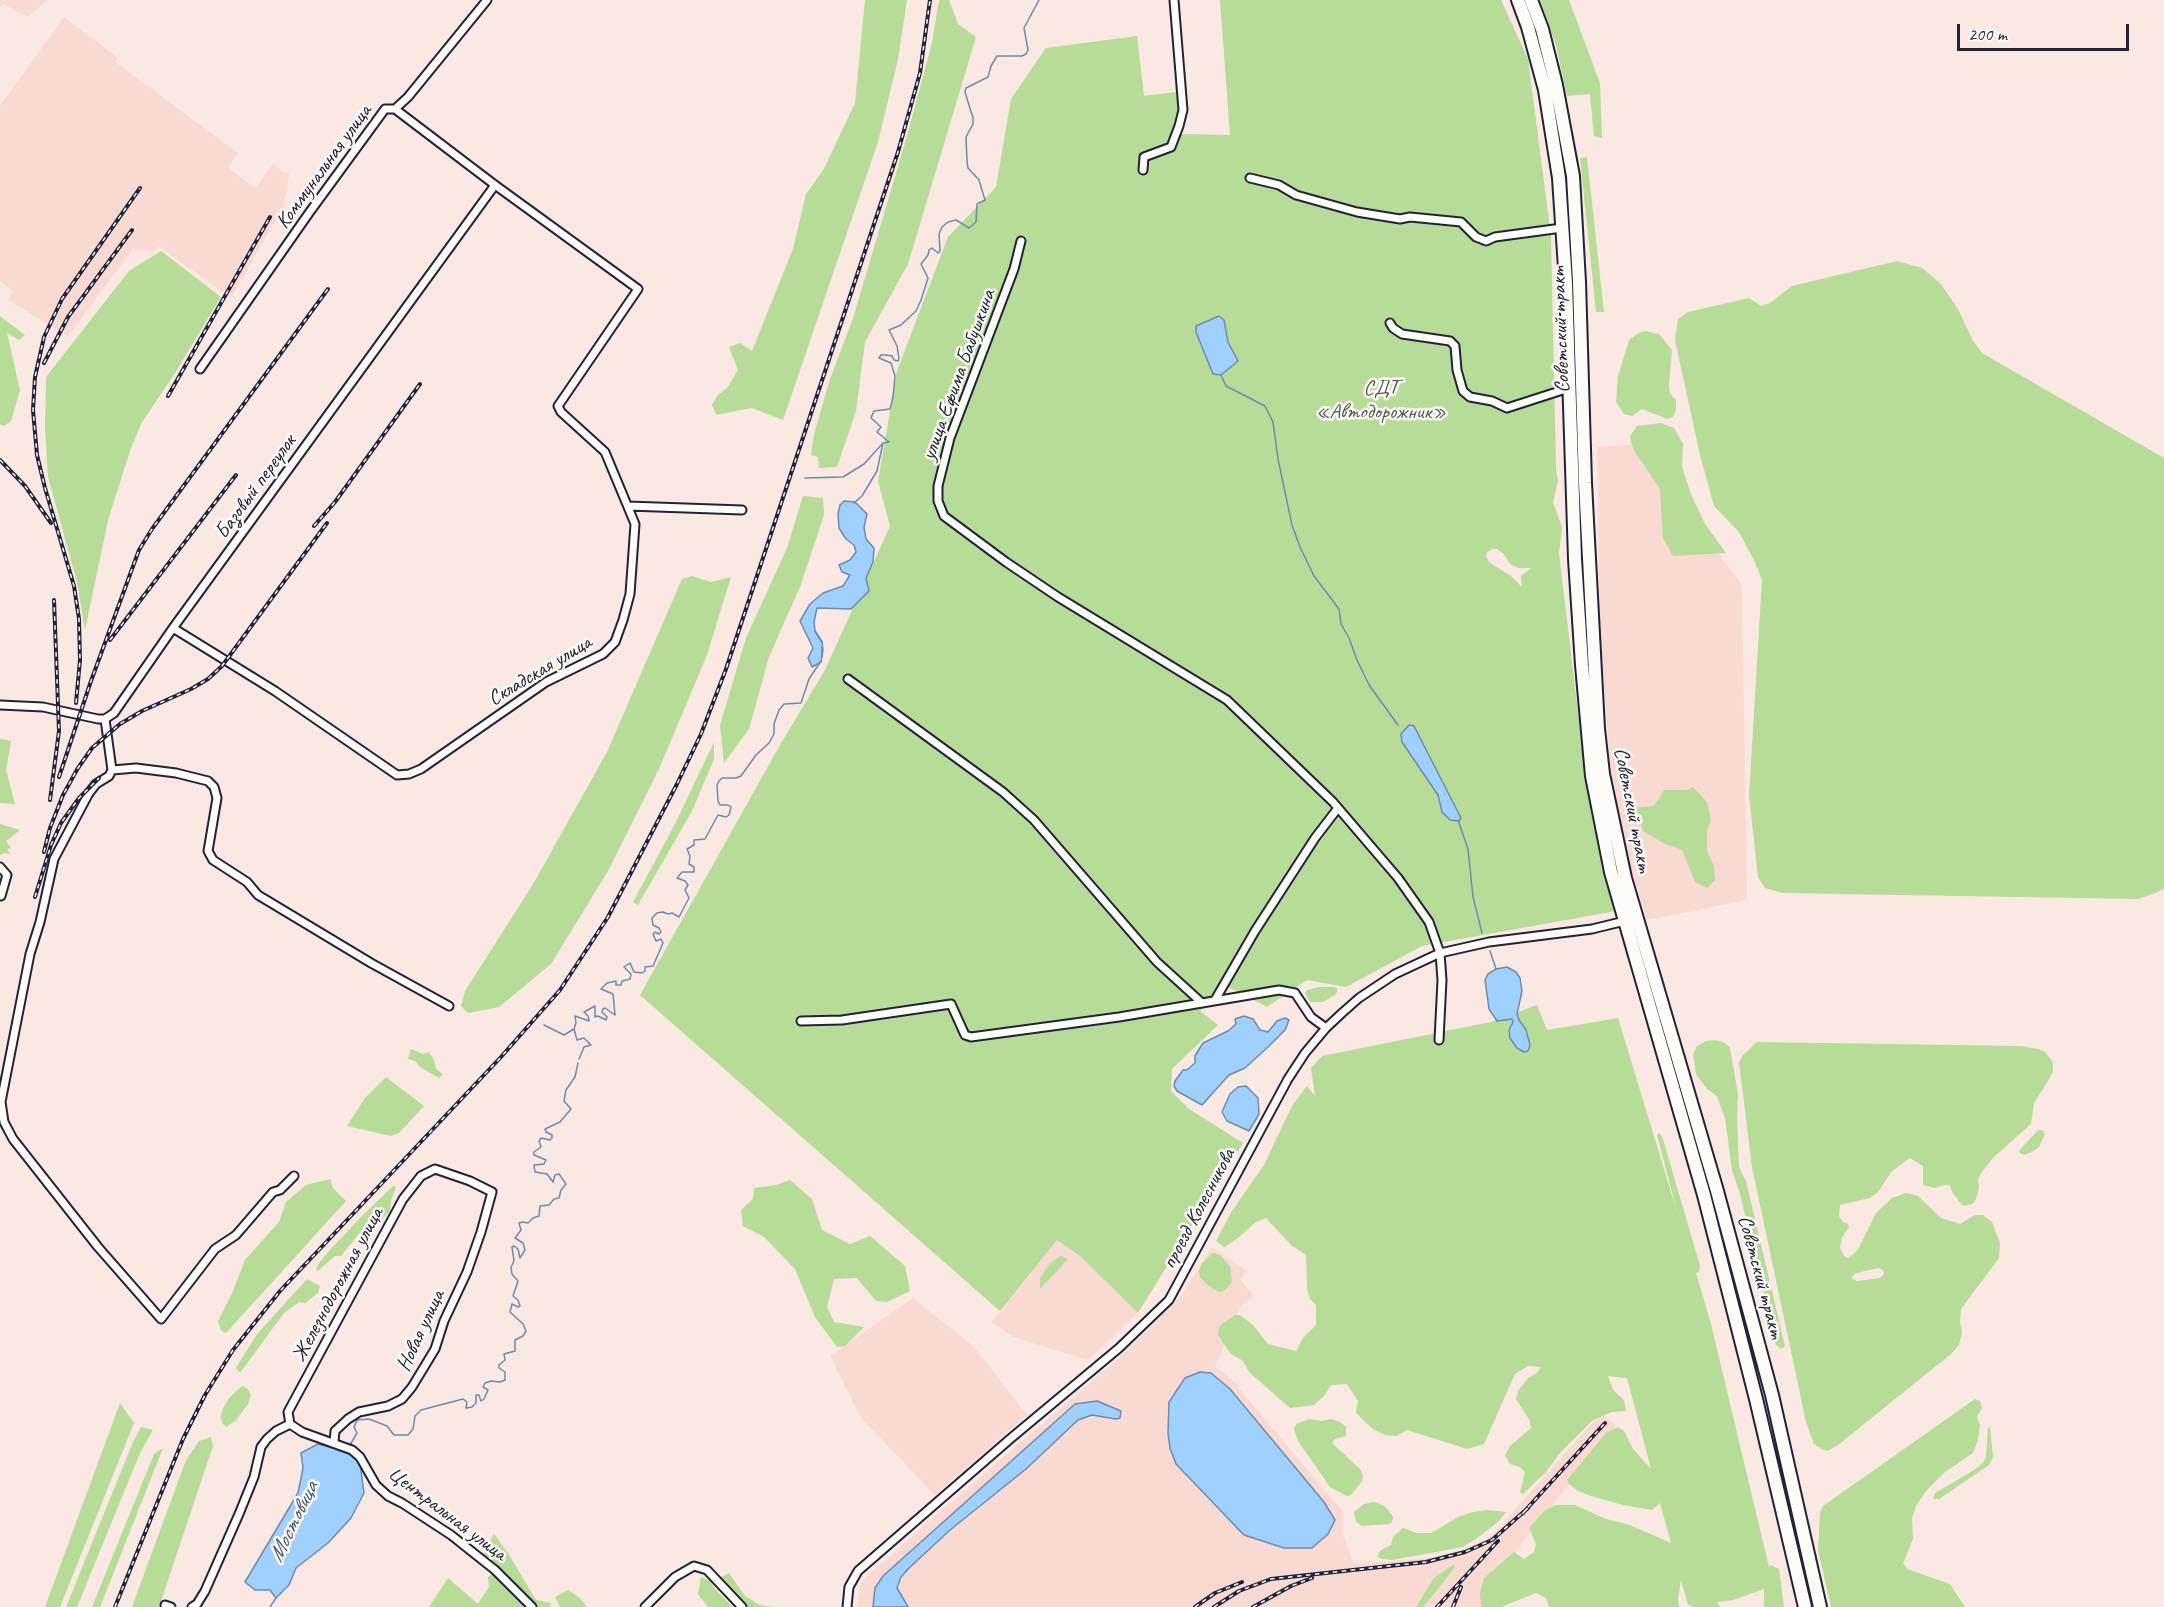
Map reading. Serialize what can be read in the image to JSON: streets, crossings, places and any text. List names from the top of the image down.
{
  "streets": {
    "highway": ["Советский тракт"],
    "street": [
      "Коммунальная улица",
      "улица Ефима Бабушкина",
      "Базовый переулок",
      "Складская улица",
      "проезд Колесникова",
      "Железнодорожная улица",
      "Новая улица",
      "Центральная улица"
    ]
  },
  "crossings": [
    ["Советский тракт", "проезд Колесникова"],
    ["Базовый переулок", "Складская улица"],
    ["Железнодорожная улица", "Новая улица"],
    ["Железнодорожная улица", "Центральная улица"],
    ["Новая улица", "Центральная улица"]
  ],
  "water": ["Мостовица"],
  "parks": ["СДТ «Автодорожник»"],
  "scale_bar": "200 m"
}
